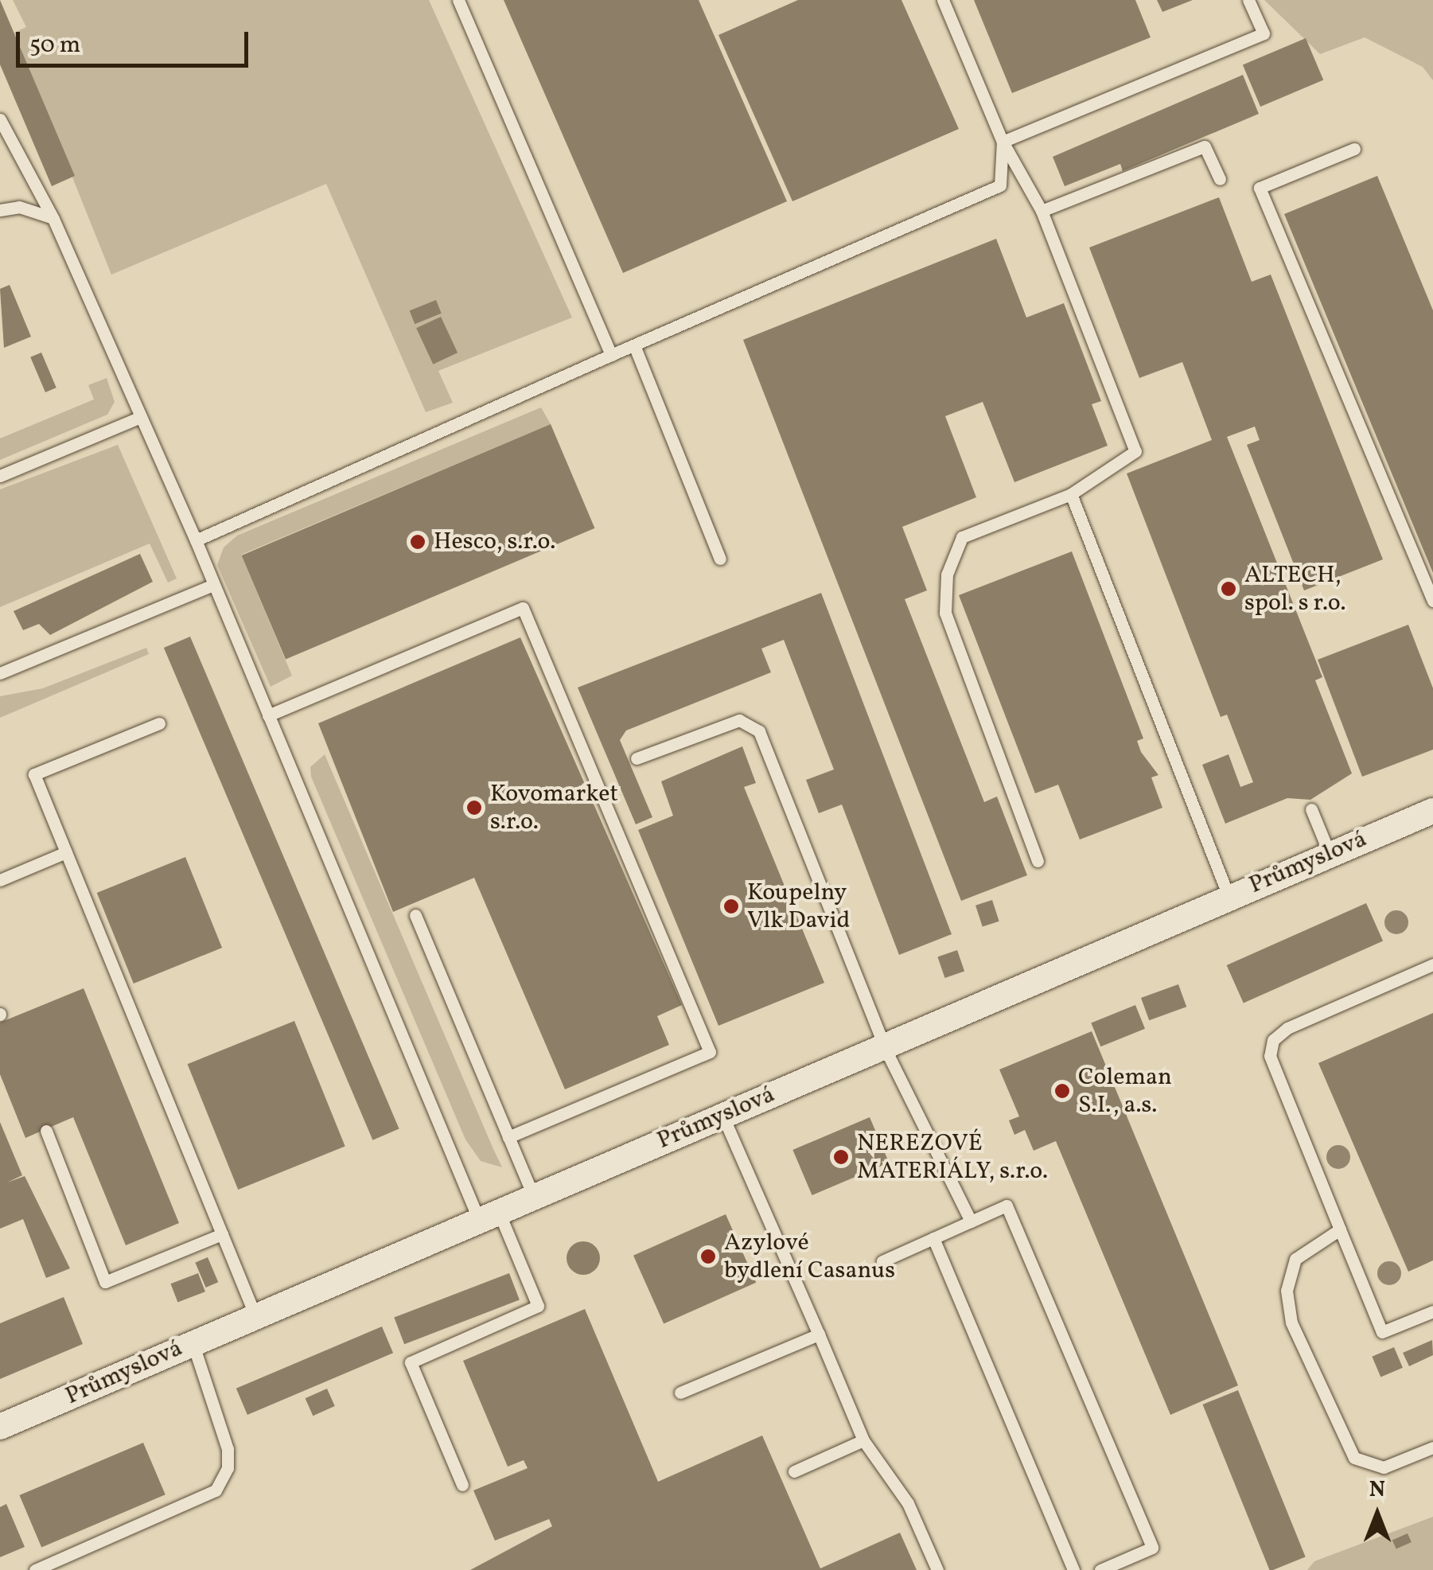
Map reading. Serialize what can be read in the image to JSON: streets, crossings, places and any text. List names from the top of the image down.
{
  "streets": {
    "street": ["Průmyslová"]
  },
  "places": [
    "Hesco, s.r.o.",
    "ALTECH, spol. s r.o.",
    "Kovomarket s.r.o.",
    "Koupelny Vlk David",
    "Coleman S.I., a.s.",
    "NEREZOVÉ MATERIÁLY, s.r.o.",
    "Azylové bydlení Casanus"
  ],
  "scale_bar": "50 m",
  "north": "top"
}
